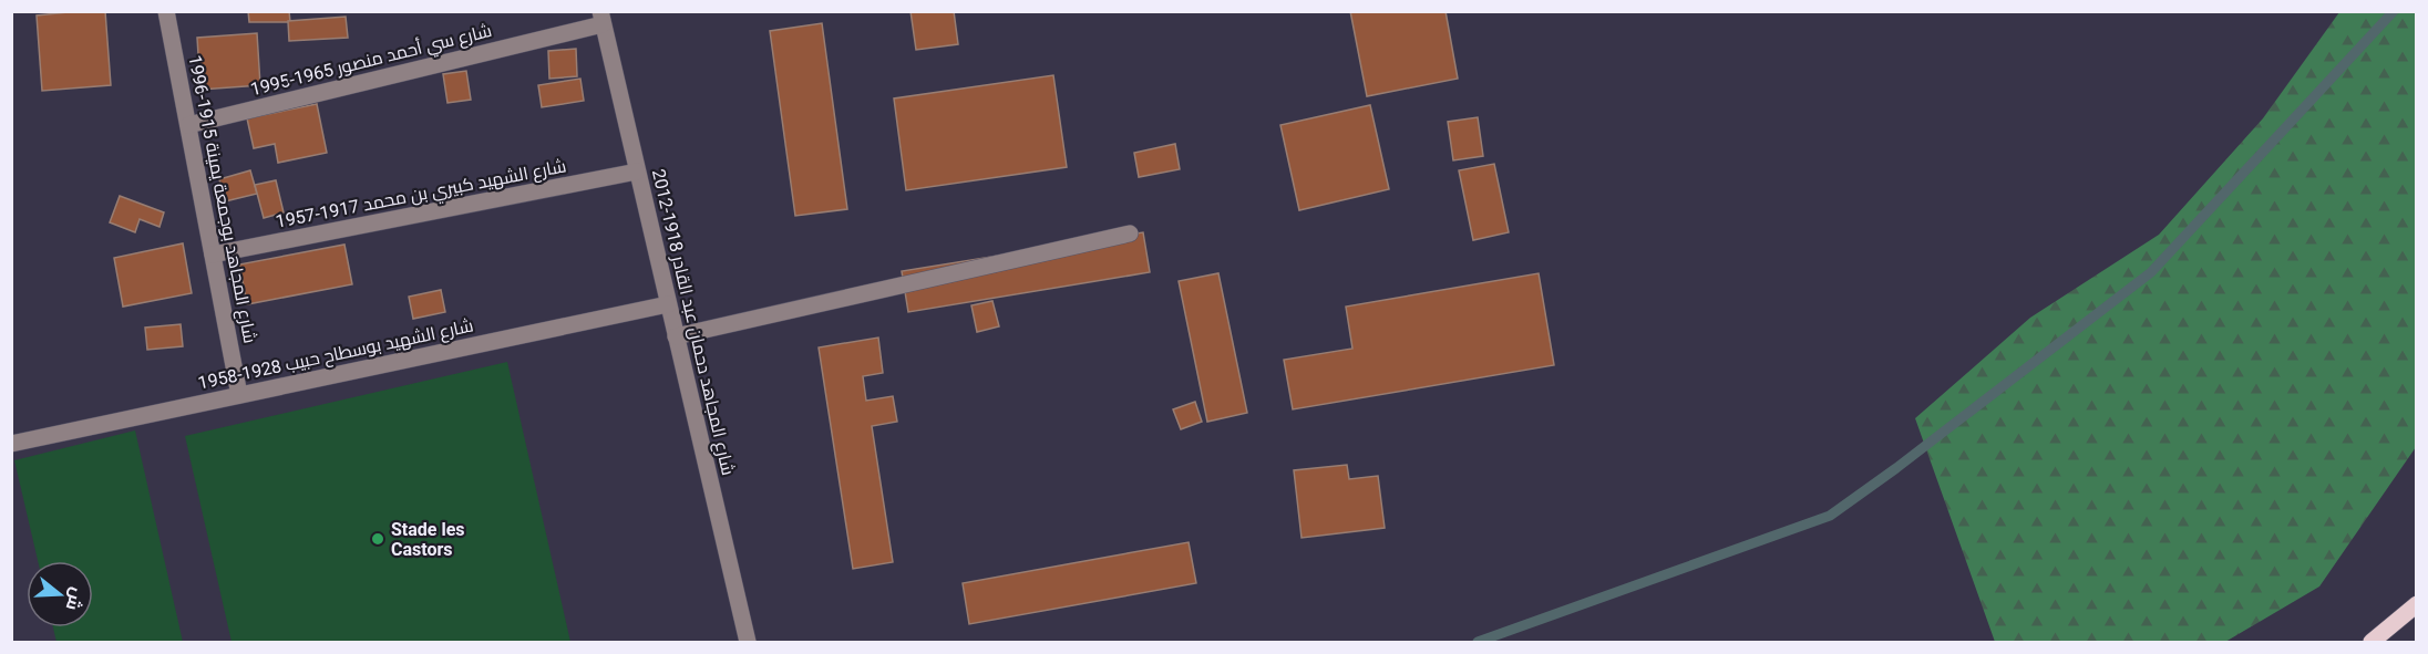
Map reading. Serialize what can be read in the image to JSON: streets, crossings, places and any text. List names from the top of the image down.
{
  "streets": {
    "street": [
      "شارع سي أحمد منصور 1965-1995",
      "شارع الشهيد كبيري بن محمد 1917-1957",
      "شارع المجاهد بوجمعة يمينة 1915-1996",
      "شارع المجاهد دحمان عبد القادر 1918-2012",
      "شارع الشهيد بوسطاح حبيب 1928-1958"
    ]
  },
  "crossings": [
    ["شارع سي أحمد منصور 1965-1995", "شارع المجاهد بوجمعة يمينة 1915-1996"],
    ["شارع سي أحمد منصور 1965-1995", "شارع المجاهد دحمان عبد القادر 1918-2012"],
    ["شارع الشهيد كبيري بن محمد 1917-1957", "شارع المجاهد بوجمعة يمينة 1915-1996"],
    ["شارع الشهيد كبيري بن محمد 1917-1957", "شارع المجاهد دحمان عبد القادر 1918-2012"],
    ["شارع المجاهد بوجمعة يمينة 1915-1996", "شارع الشهيد بوسطاح حبيب 1928-1958"],
    ["شارع المجاهد دحمان عبد القادر 1918-2012", "شارع الشهيد بوسطاح حبيب 1928-1958"]
  ],
  "places": ["Stade les Castors"],
  "north": "right"
}
